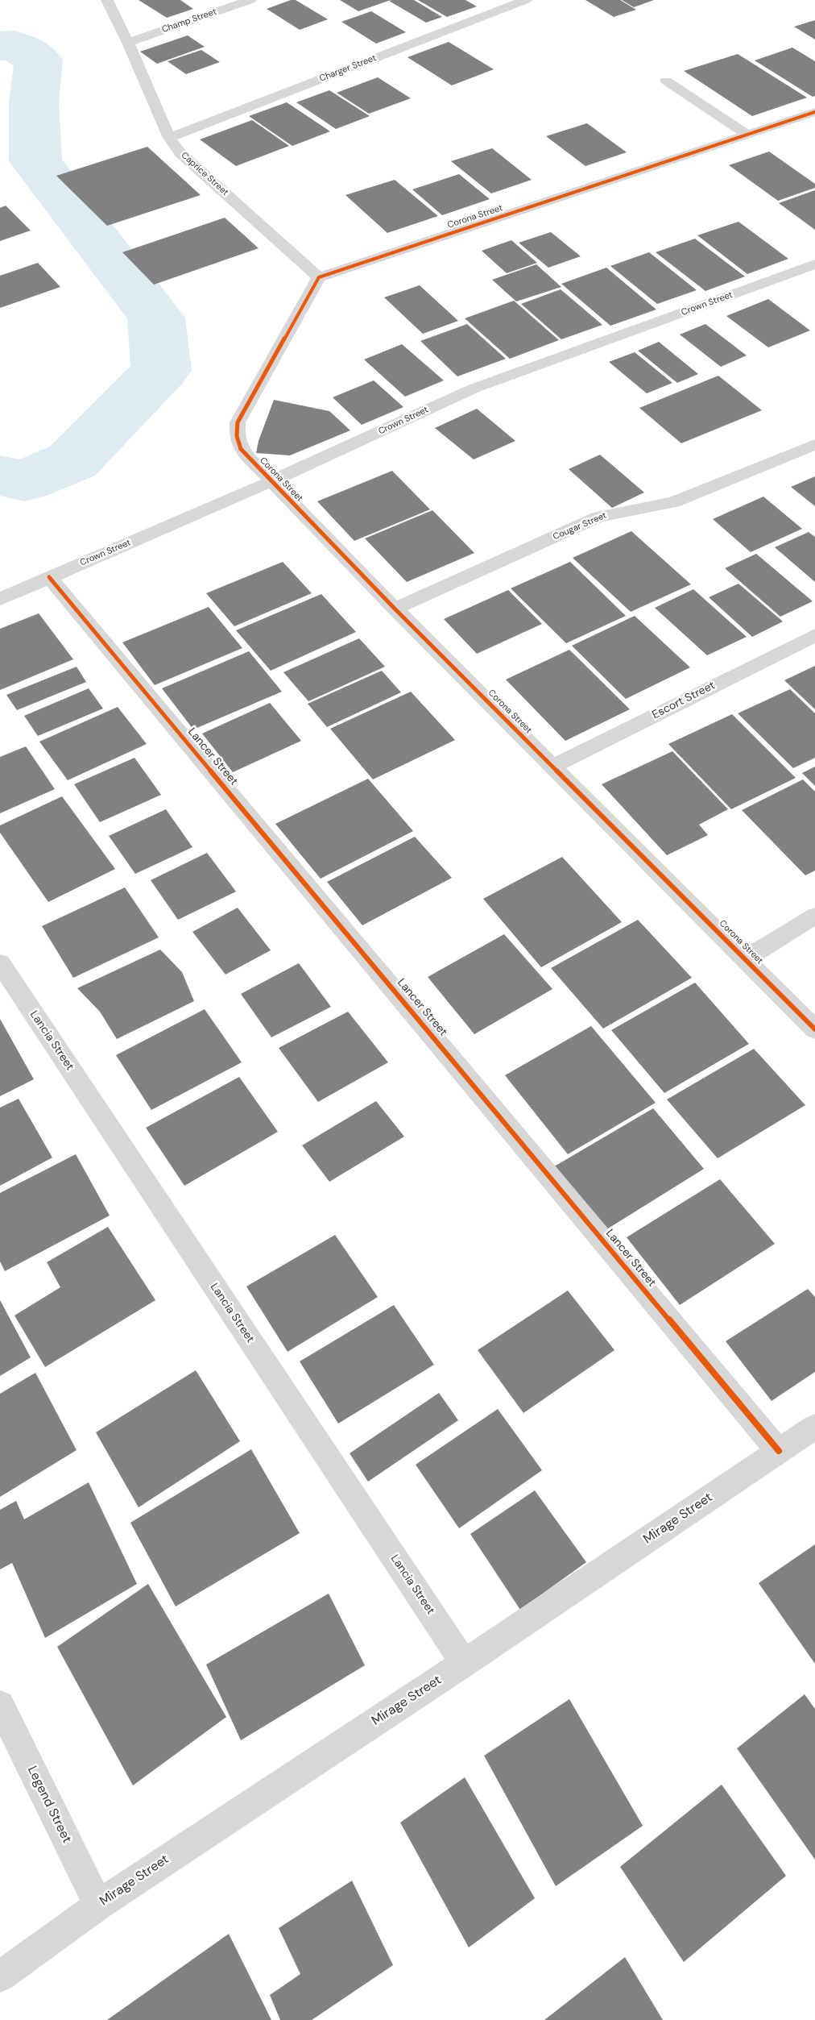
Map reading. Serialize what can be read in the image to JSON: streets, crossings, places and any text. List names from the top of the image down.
{
  "streets": {
    "street": [
      "Champ Street",
      "Charger Street",
      "Caprice Street",
      "Corona Street",
      "Crown Street",
      "Cougar Street",
      "Escort Street",
      "Lancer Street",
      "Lancia Street",
      "Mirage Street",
      "Legend Street"
    ]
  },
  "crossings": [
    ["Champ Street", "Caprice Street"],
    ["Charger Street", "Caprice Street"],
    ["Caprice Street", "Corona Street"],
    ["Corona Street", "Crown Street"],
    ["Corona Street", "Cougar Street"],
    ["Corona Street", "Escort Street"],
    ["Crown Street", "Lancer Street"],
    ["Lancer Street", "Mirage Street"],
    ["Lancia Street", "Mirage Street"],
    ["Mirage Street", "Legend Street"]
  ]
}
